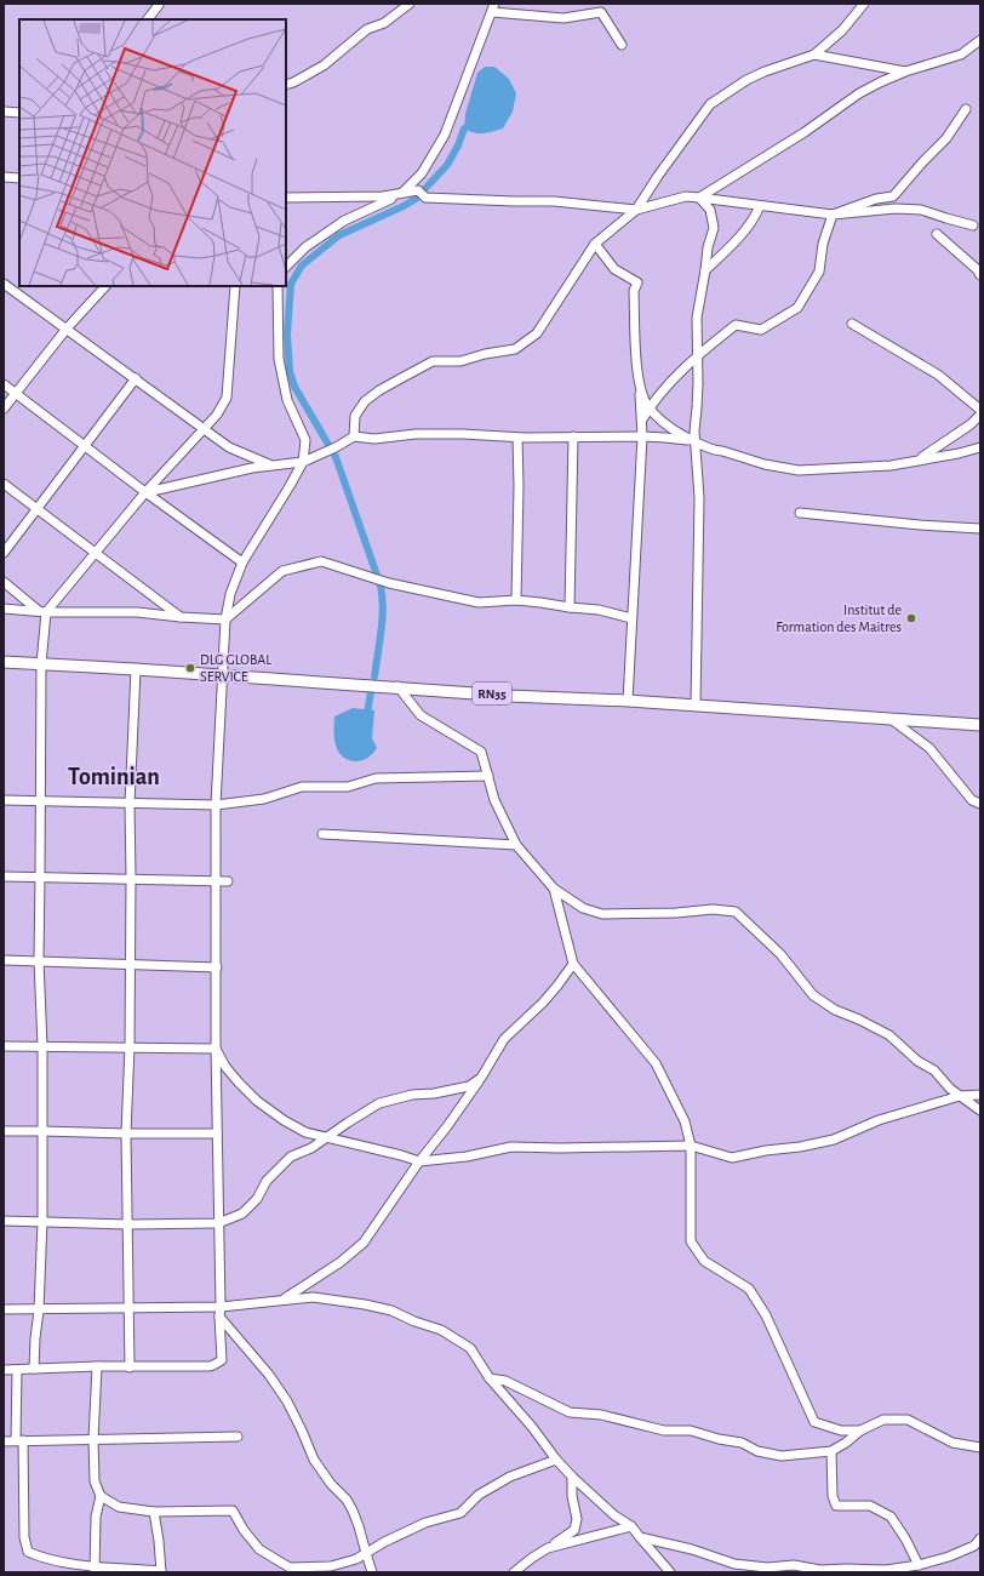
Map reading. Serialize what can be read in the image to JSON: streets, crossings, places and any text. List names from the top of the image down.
{
  "streets": {
    "main road": ["RN35"]
  },
  "districts": ["Tominian"],
  "places": ["Institut de Formation des Maitres", "DLG GLOBAL SERVICE"]
}
